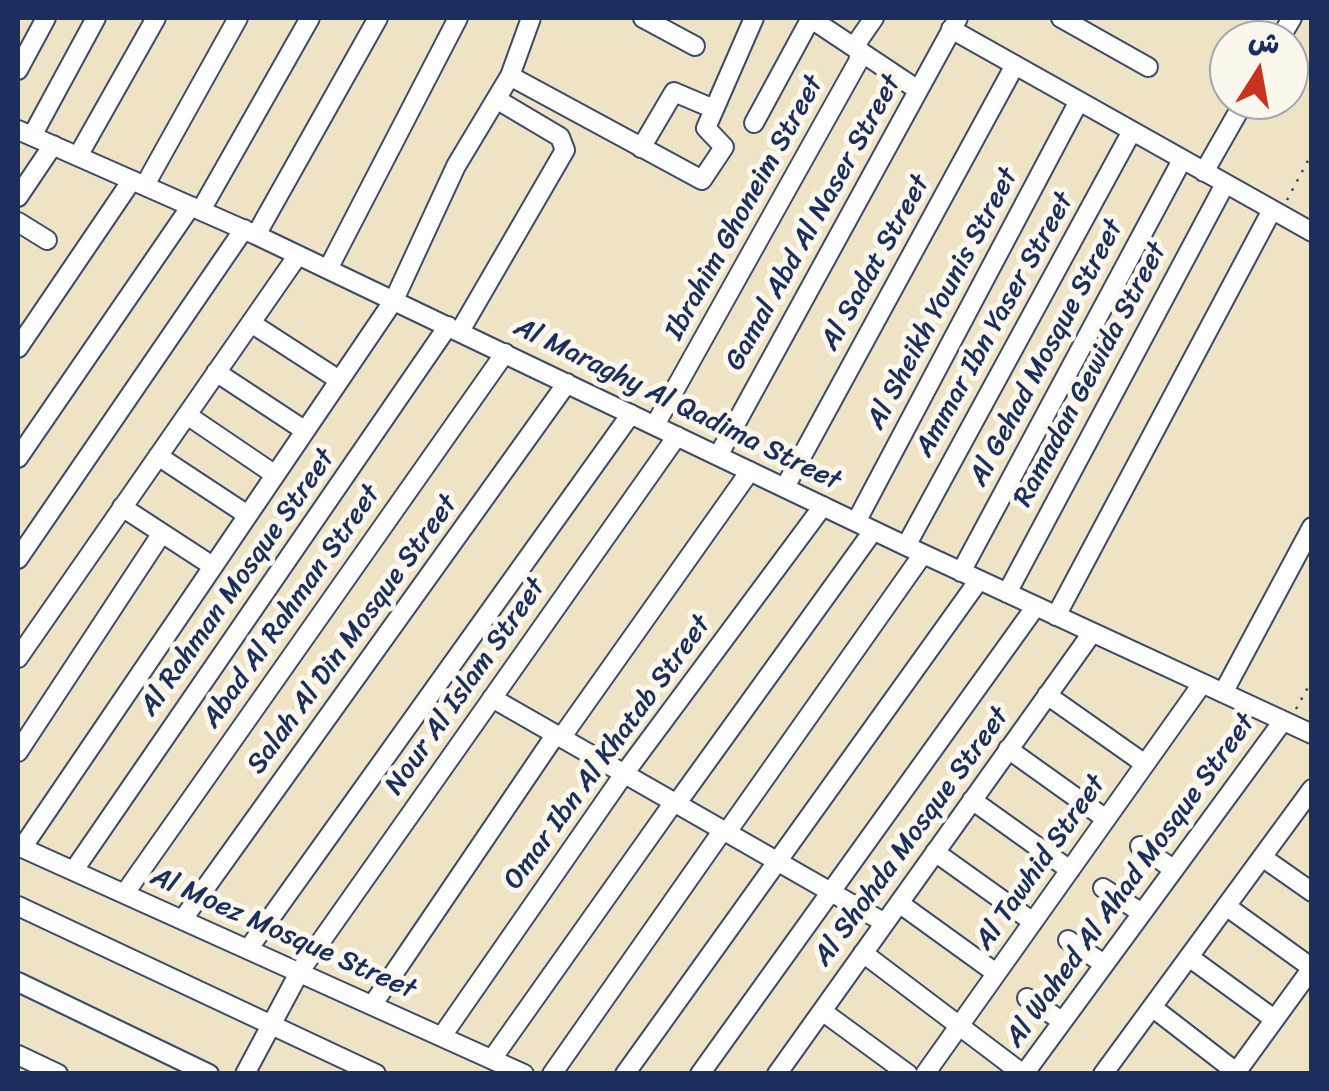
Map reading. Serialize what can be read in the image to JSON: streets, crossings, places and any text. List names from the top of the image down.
{
  "streets": {
    "street": [
      "Ibrahim Ghoneim Street",
      "Gamal Abd Al Naser Street",
      "Al Sadat Street",
      "Al Sheikh Younis Street",
      "Ammar Ibn Yaser Street",
      "Al Gehad Mosque Street",
      "Ramadan Gewida Street",
      "Al Maraghy Al Qadima Street",
      "Al Rahman Mosque Street",
      "Abad Al Rahman Street",
      "Salah Al Din Mosque Street",
      "Nour Al Islam Street",
      "Omar Ibn Al Khatab Street",
      "Al Shohda Mosque Street",
      "Al Tawhid Street",
      "Al Wahed Al Ahad Mosque Street",
      "Al Moez Mosque Street"
    ]
  },
  "crossings": [
    ["Ibrahim Ghoneim Street", "Al Maraghy Al Qadima Street"],
    ["Gamal Abd Al Naser Street", "Al Maraghy Al Qadima Street"],
    ["Al Sadat Street", "Al Maraghy Al Qadima Street"],
    ["Al Sheikh Younis Street", "Al Maraghy Al Qadima Street"],
    ["Ammar Ibn Yaser Street", "Al Maraghy Al Qadima Street"],
    ["Al Gehad Mosque Street", "Al Maraghy Al Qadima Street"],
    ["Ramadan Gewida Street", "Al Maraghy Al Qadima Street"],
    ["Al Maraghy Al Qadima Street", "Al Rahman Mosque Street"],
    ["Al Maraghy Al Qadima Street", "Abad Al Rahman Street"],
    ["Al Maraghy Al Qadima Street", "Salah Al Din Mosque Street"],
    ["Al Maraghy Al Qadima Street", "Nour Al Islam Street"],
    ["Al Maraghy Al Qadima Street", "Omar Ibn Al Khatab Street"],
    ["Al Maraghy Al Qadima Street", "Al Shohda Mosque Street"],
    ["Al Maraghy Al Qadima Street", "Al Tawhid Street"],
    ["Al Maraghy Al Qadima Street", "Al Wahed Al Ahad Mosque Street"],
    ["Al Rahman Mosque Street", "Al Moez Mosque Street"],
    ["Abad Al Rahman Street", "Al Moez Mosque Street"],
    ["Salah Al Din Mosque Street", "Al Moez Mosque Street"],
    ["Nour Al Islam Street", "Al Moez Mosque Street"],
    ["Omar Ibn Al Khatab Street", "Al Moez Mosque Street"]
  ],
  "north": "top"
}
